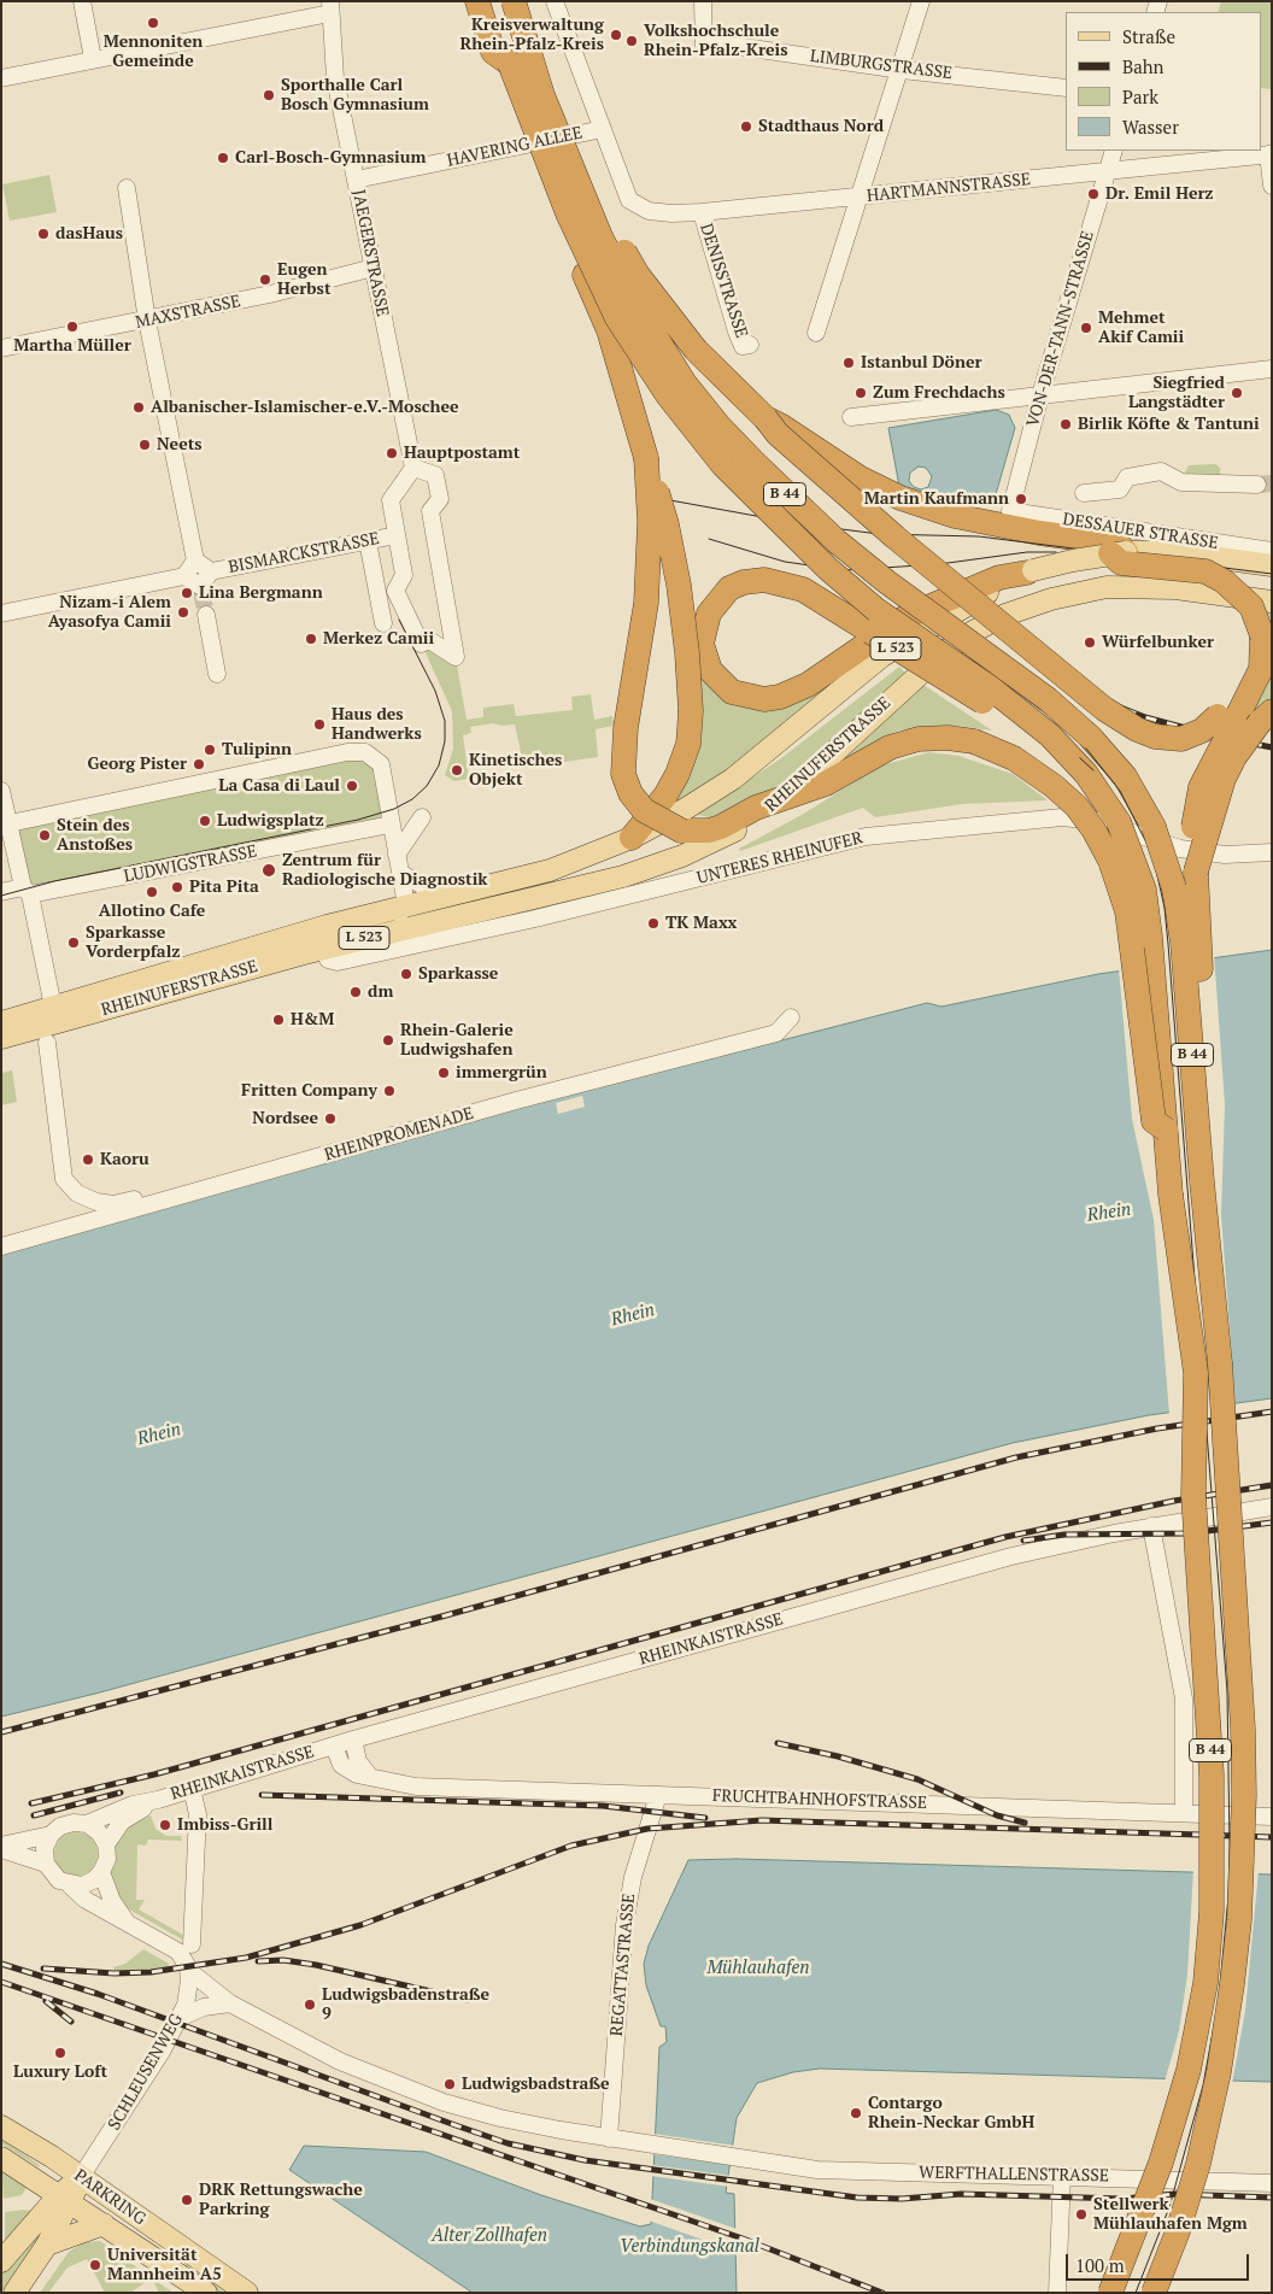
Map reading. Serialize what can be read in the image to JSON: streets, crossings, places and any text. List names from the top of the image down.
{
  "streets": {
    "highway": ["B 44"],
    "main road": ["L 523", "RHEINUFERSTRASSE", "PARKRING"],
    "street": [
      "LIMBURGSTRASSE",
      "HAVERING ALLEE",
      "HARTMANNSTRASSE",
      "JAEGERSTRASSE",
      "DENISSTRASSE",
      "MAXSTRASSE",
      "VON-DER-TANN-STRASSE",
      "DESSAUER STRASSE",
      "BISMARCKSTRASSE",
      "UNTERES RHEINUFER",
      "LUDWIGSTRASSE",
      "RHEINPROMENADE",
      "RHEINKAISTRASSE",
      "FRUCHTBAHNHOFSTRASSE",
      "REGATTASTRASSE",
      "SCHLEUSENWEG",
      "WERFTHALLENSTRASSE"
    ]
  },
  "crossings": [
    ["HAVERING ALLEE", "HARTMANNSTRASSE"],
    ["HAVERING ALLEE", "JAEGERSTRASSE"],
    ["HARTMANNSTRASSE", "DENISSTRASSE"],
    ["HARTMANNSTRASSE", "VON-DER-TANN-STRASSE"],
    ["JAEGERSTRASSE", "MAXSTRASSE"],
    ["VON-DER-TANN-STRASSE", "DESSAUER STRASSE"],
    ["L 523", "RHEINUFERSTRASSE"],
    ["RHEINKAISTRASSE", "FRUCHTBAHNHOFSTRASSE"],
    ["FRUCHTBAHNHOFSTRASSE", "REGATTASTRASSE"],
    ["REGATTASTRASSE", "WERFTHALLENSTRASSE"],
    ["SCHLEUSENWEG", "PARKRING"]
  ],
  "water": [
    "Rhein",
    "Mühlauhafen",
    "Alter Zollhafen",
    "Verbindungskanal"
  ],
  "places": [
    "Mennoniten Gemeinde",
    "Kreisverwaltung Rhein-Pfalz-Kreis",
    "Volkshochschule Rhein-Pfalz-Kreis",
    "Sporthalle Carl Bosch Gymnasium",
    "Stadthaus Nord",
    "Carl-Bosch-Gymnasium",
    "Dr. Emil Herz",
    "dasHaus",
    "Eugen Herbst",
    "Martha Müller",
    "Mehmet Akif Camii",
    "Istanbul Döner",
    "Zum Frechdachs",
    "Siegfried Langstädter",
    "Albanischer-Islamischer-e.V.-Moschee",
    "Birlik Köfte & Tantuni",
    "Neets",
    "Hauptpostamt",
    "Martin Kaufmann",
    "Lina Bergmann",
    "Nizam-i Alem Ayasofya Camii",
    "Merkez Camii",
    "Würfelbunker",
    "Haus des Handwerks",
    "Tulipinn",
    "Georg Pister",
    "Kinetisches Objekt",
    "La Casa di Laul",
    "Ludwigsplatz",
    "Stein des Anstoßes",
    "Zentrum für Radiologische Diagnostik",
    "Pita Pita",
    "Allotino Cafe",
    "TK Maxx",
    "Sparkasse Vorderpfalz",
    "Sparkasse",
    "dm",
    "H&M",
    "Rhein-Galerie Ludwigshafen",
    "immergrün",
    "Fritten Company",
    "Nordsee",
    "Kaoru",
    "Imbiss-Grill",
    "Ludwigsbadenstraße 9",
    "Luxury Loft",
    "Ludwigsbadstraße",
    "Contargo Rhein-Neckar GmbH",
    "DRK Rettungswache Parkring",
    "Stellwerk Mühlauhafen Mgm",
    "Universität Mannheim A5"
  ],
  "legend": [
    "Straße",
    "Bahn",
    "Park",
    "Wasser"
  ],
  "scale_bar": "100 m"
}
